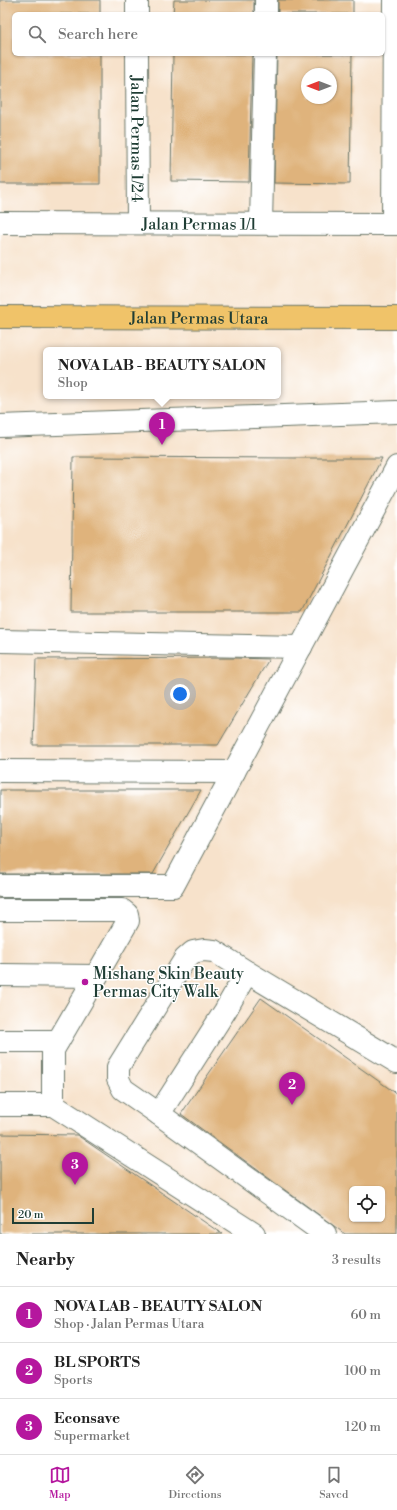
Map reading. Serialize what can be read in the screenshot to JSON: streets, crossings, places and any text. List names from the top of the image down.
{
  "streets": {
    "main road": ["Jalan Permas Utara"],
    "street": ["Jalan Permas 1/24", "Jalan Permas 1/1"]
  },
  "crossings": [
    ["Jalan Permas 1/24", "Jalan Permas 1/1"]
  ],
  "places": ["Mishang Skin Beauty Permas City Walk"],
  "scale_bar": "20 m",
  "north": "left",
  "page": {
    "search": "Search here",
    "popup": ["NOVA LAB - BEAUTY SALON", "Shop"],
    "pins": ["1", "2", "3"],
    "scale": "20 m",
    "heading": ["Nearby", "3 results"],
    "list": [
      {
        "mark": "1",
        "name": "NOVA LAB - BEAUTY SALON",
        "note": "Shop · Jalan Permas Utara",
        "value": "60 m"
      },
      {
        "mark": "2",
        "name": "BL SPORTS",
        "note": "Sports",
        "value": "100 m"
      },
      {
        "mark": "3",
        "name": "Econsave",
        "note": "Supermarket",
        "value": "120 m"
      }
    ],
    "nav": ["Map", "Directions", "Saved"]
  }
}
